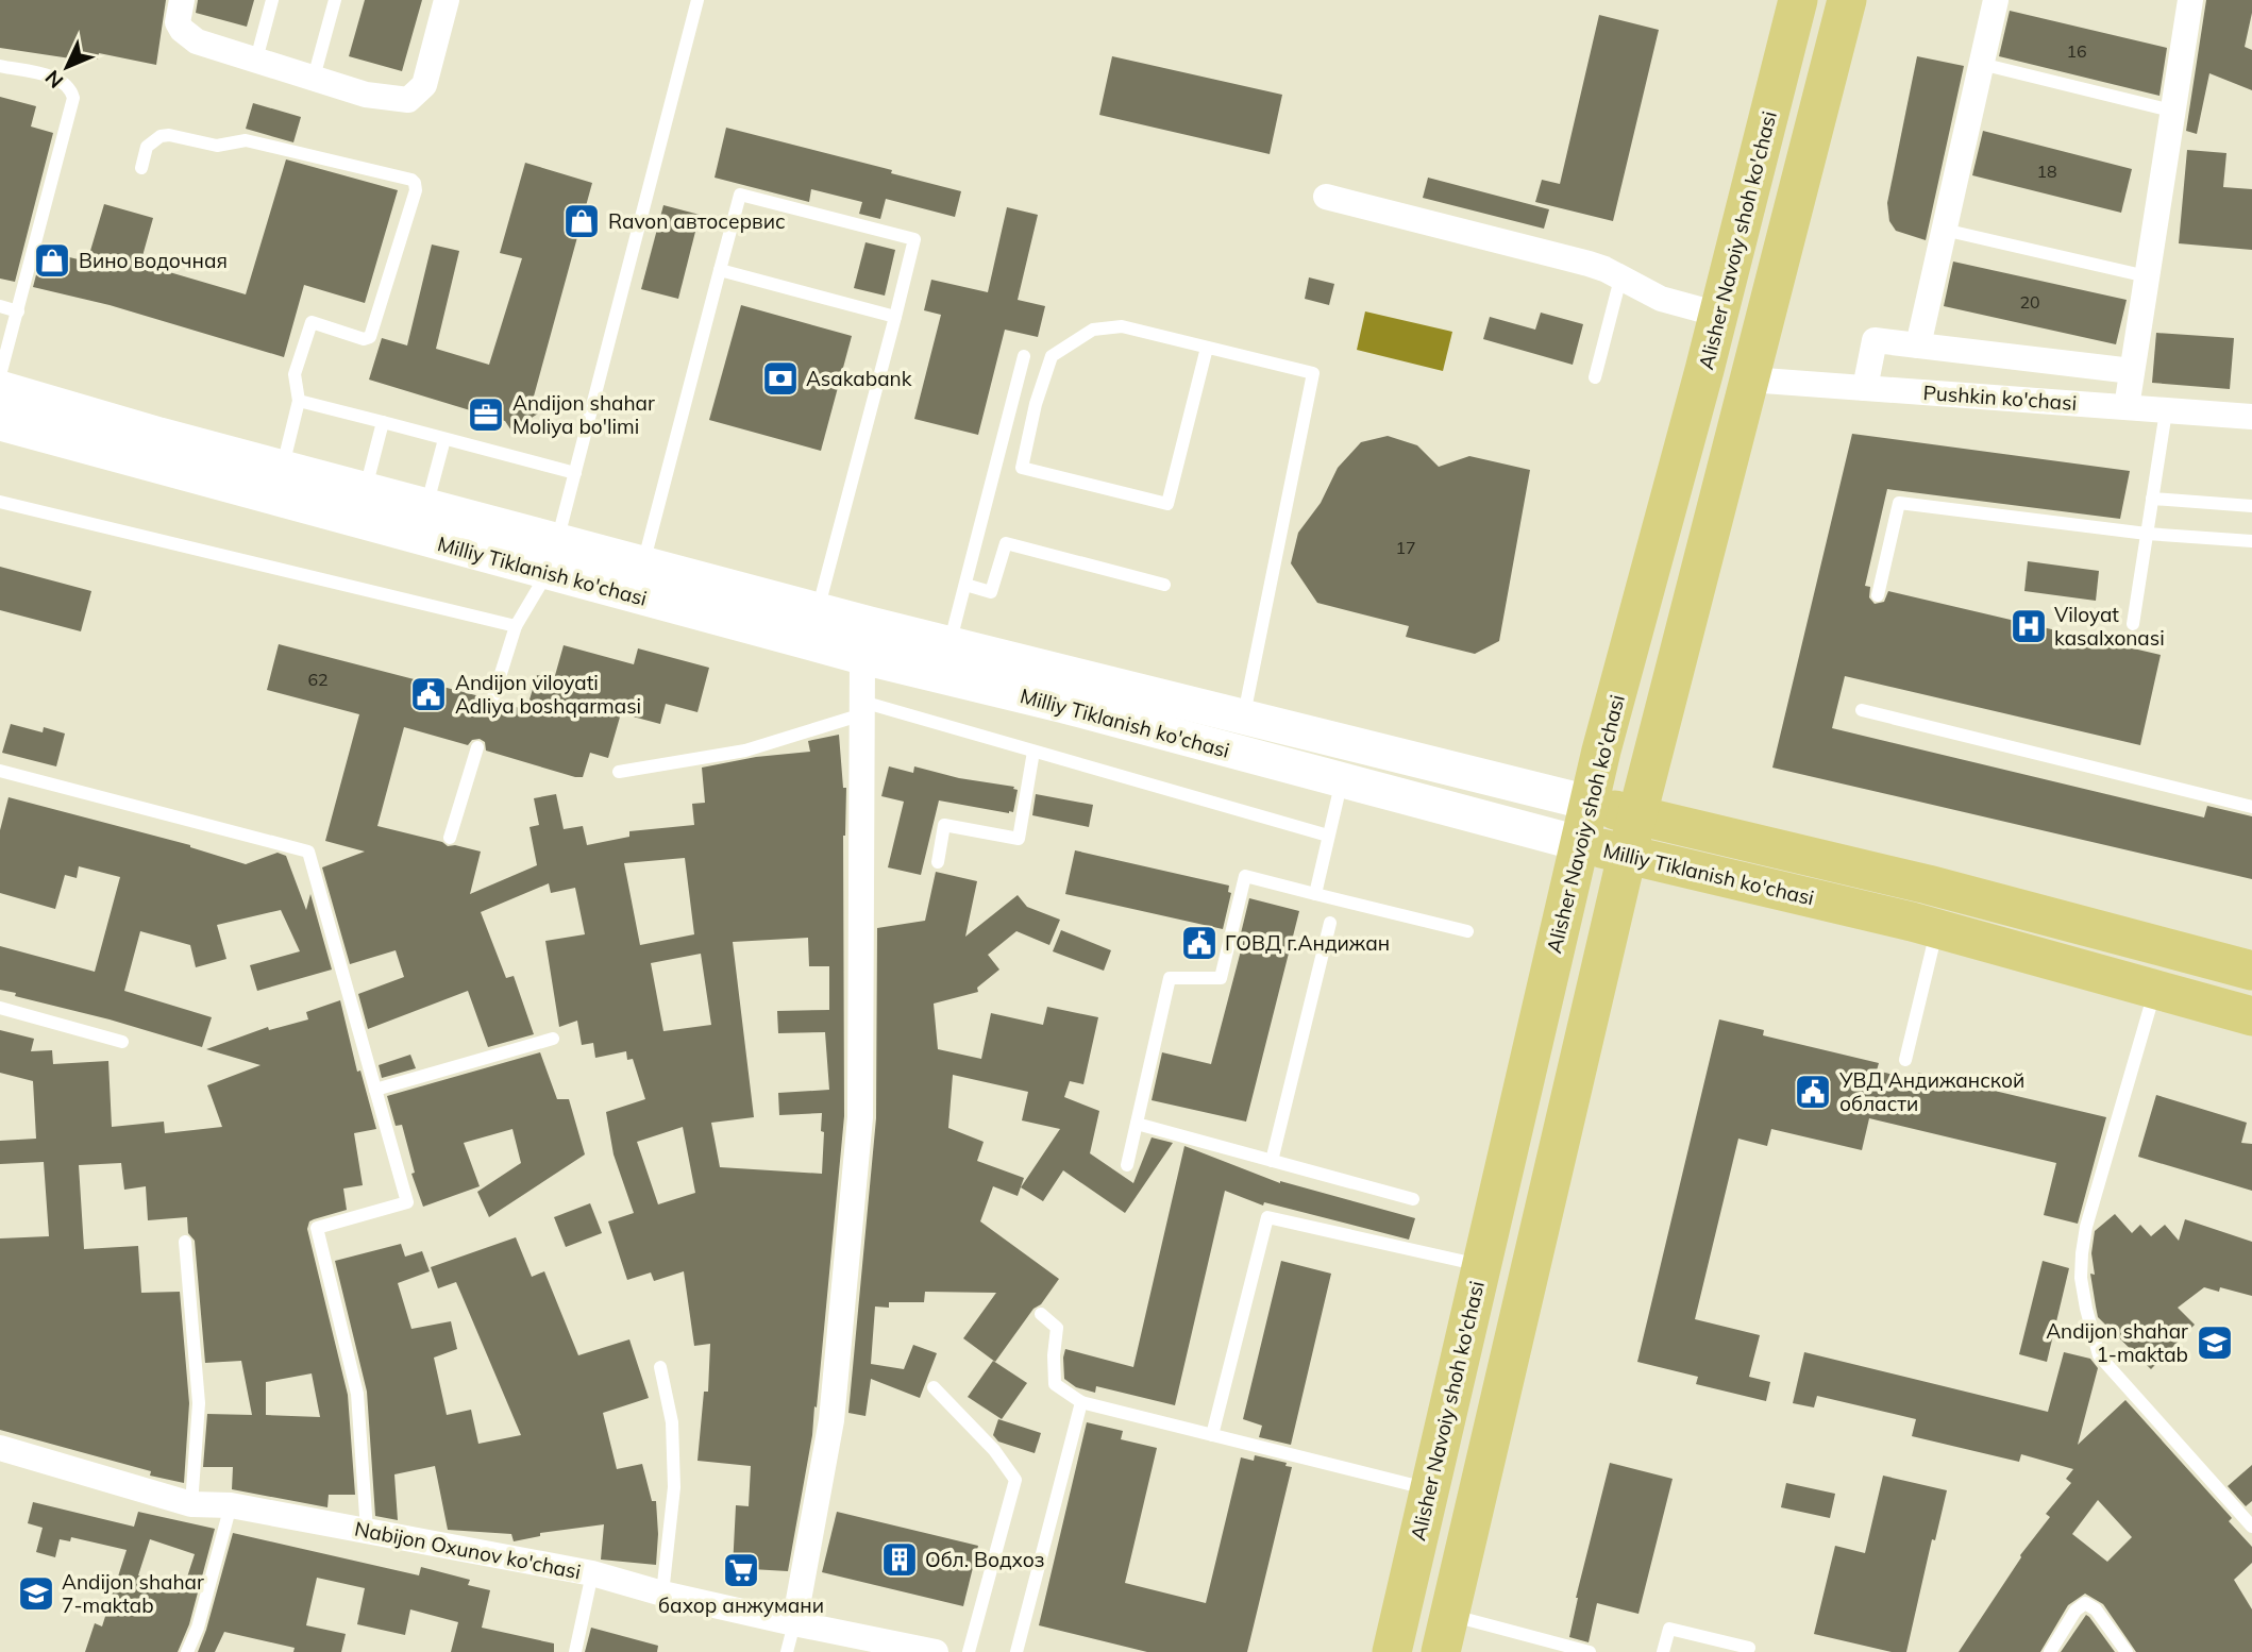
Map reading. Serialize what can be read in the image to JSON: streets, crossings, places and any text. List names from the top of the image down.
{
  "streets": {
    "main road": ["Alisher Navoiy shoh ko'chasi", "Milliy Tiklanish ko'chasi"],
    "street": ["Pushkin ko'chasi", "Nabijon Oxunov ko'chasi"]
  },
  "crossings": [
    ["Alisher Navoiy shoh ko'chasi", "Milliy Tiklanish ko'chasi"]
  ],
  "places": {
    "shop": ["Ravon автосервис", "Вино водочная"],
    "bank": ["Asakabank"],
    "office": ["Andijon shahar Moliya bo'limi"],
    "hospital": ["Viloyat kasalxonasi"],
    "public building": ["Andijon viloyati Adliya boshqarmasi", "ГОВД г.Андижан", "УВД Андижанской области"],
    "school or university": ["Andijon shahar 1-maktab", "Andijon shahar 7-maktab"],
    "building": ["Обл. Водхоз"],
    "supermarket": ["бахор анжумани"]
  },
  "house_numbers": [
    "16",
    "18",
    "20",
    "17",
    "62"
  ],
  "north": "bottom left"
}
